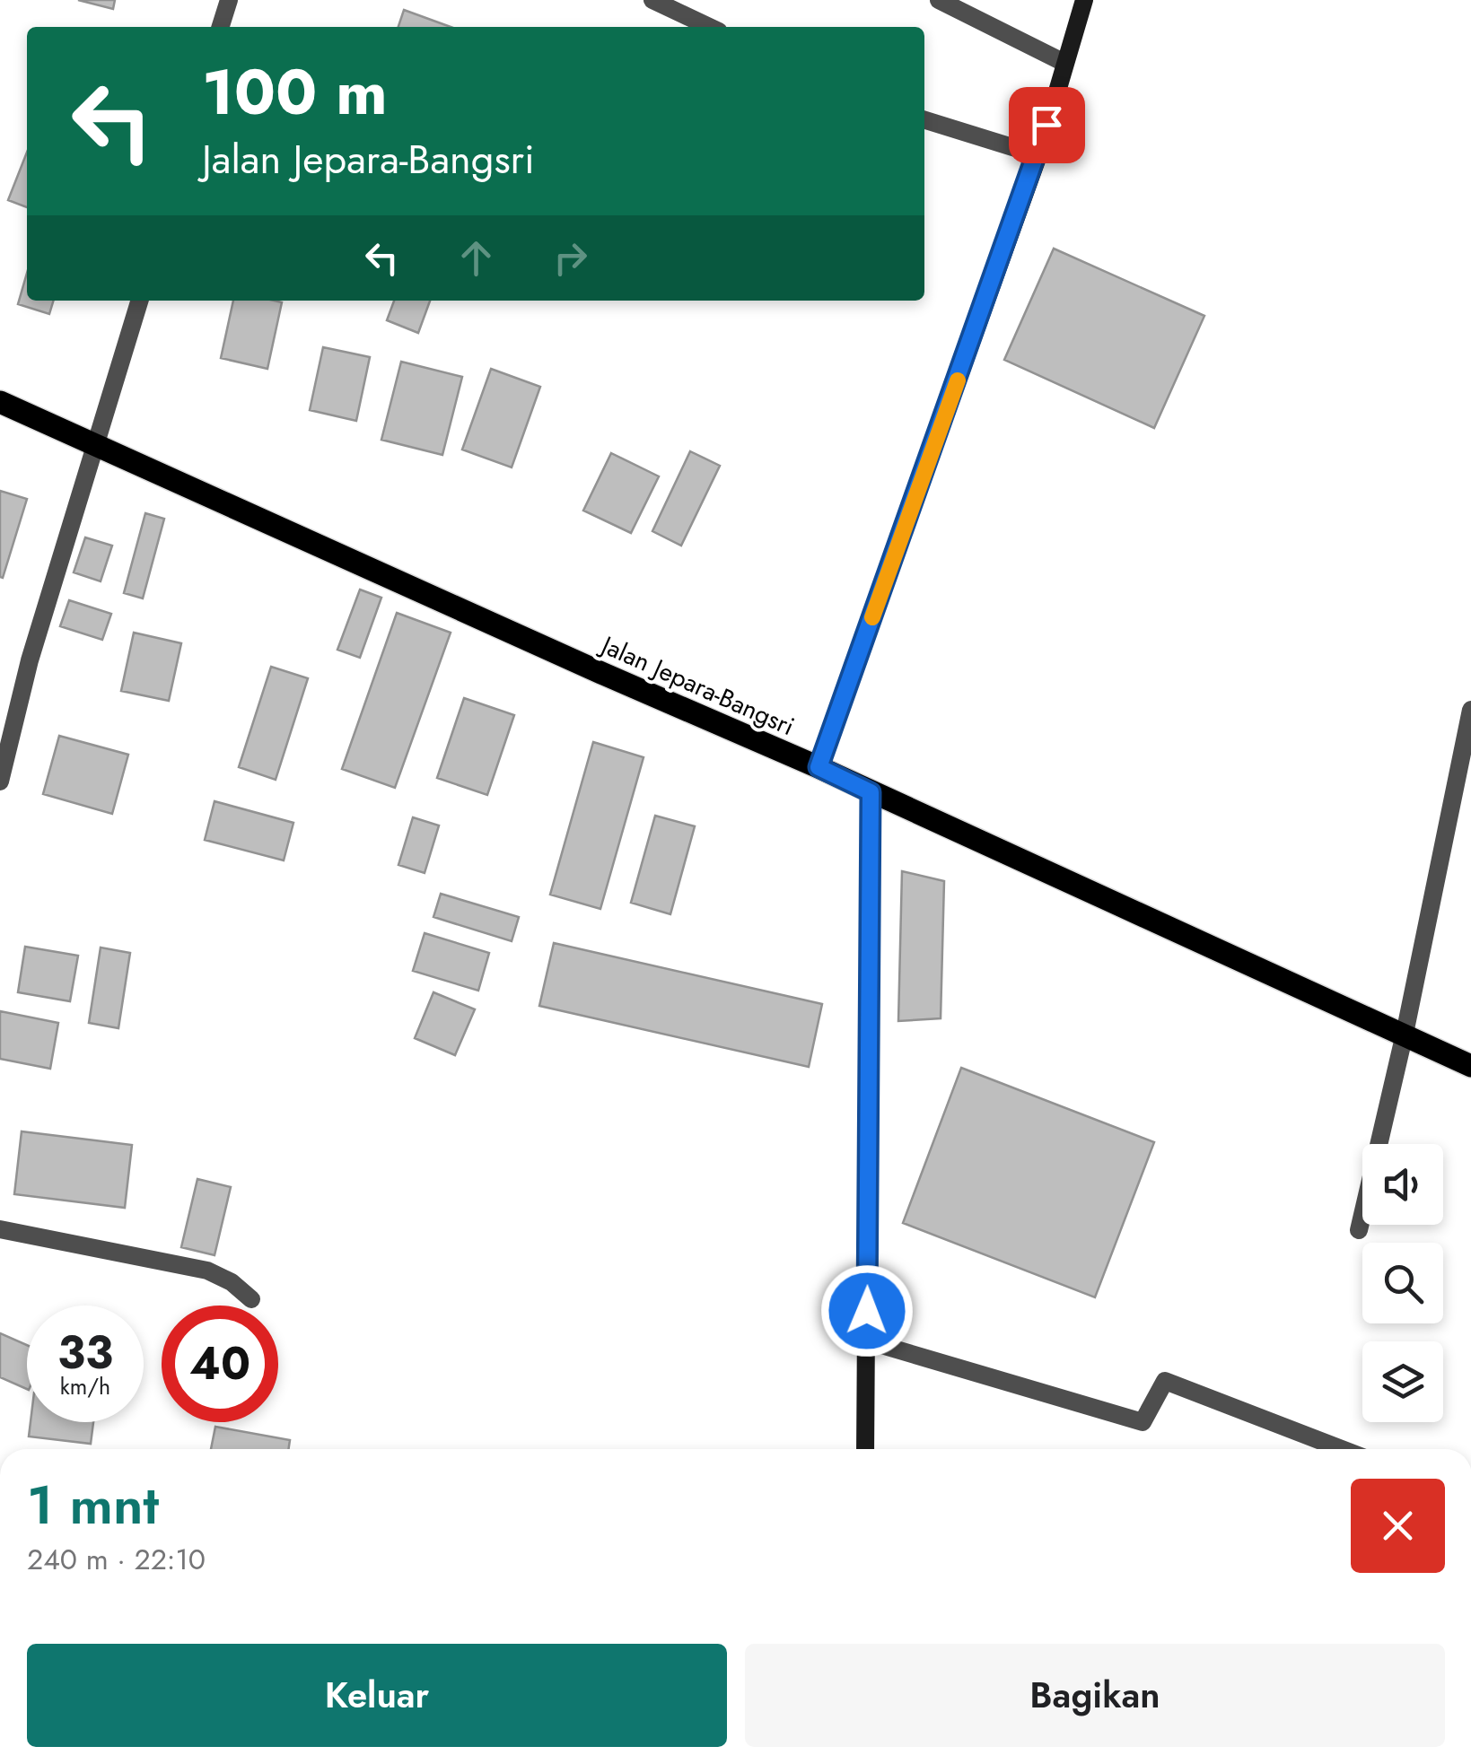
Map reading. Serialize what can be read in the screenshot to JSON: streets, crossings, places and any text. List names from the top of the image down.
{
  "streets": {
    "main road": ["Jalan Jepara-Bangsri"]
  },
  "page": {
    "turn": ["100 m", "Jalan Jepara-Bangsri"],
    "speed": "33 km/h",
    "limit": "40",
    "heading": ["1 mnt", "240 m · 22:10"],
    "buttons": ["Keluar", "Bagikan"]
  }
}
